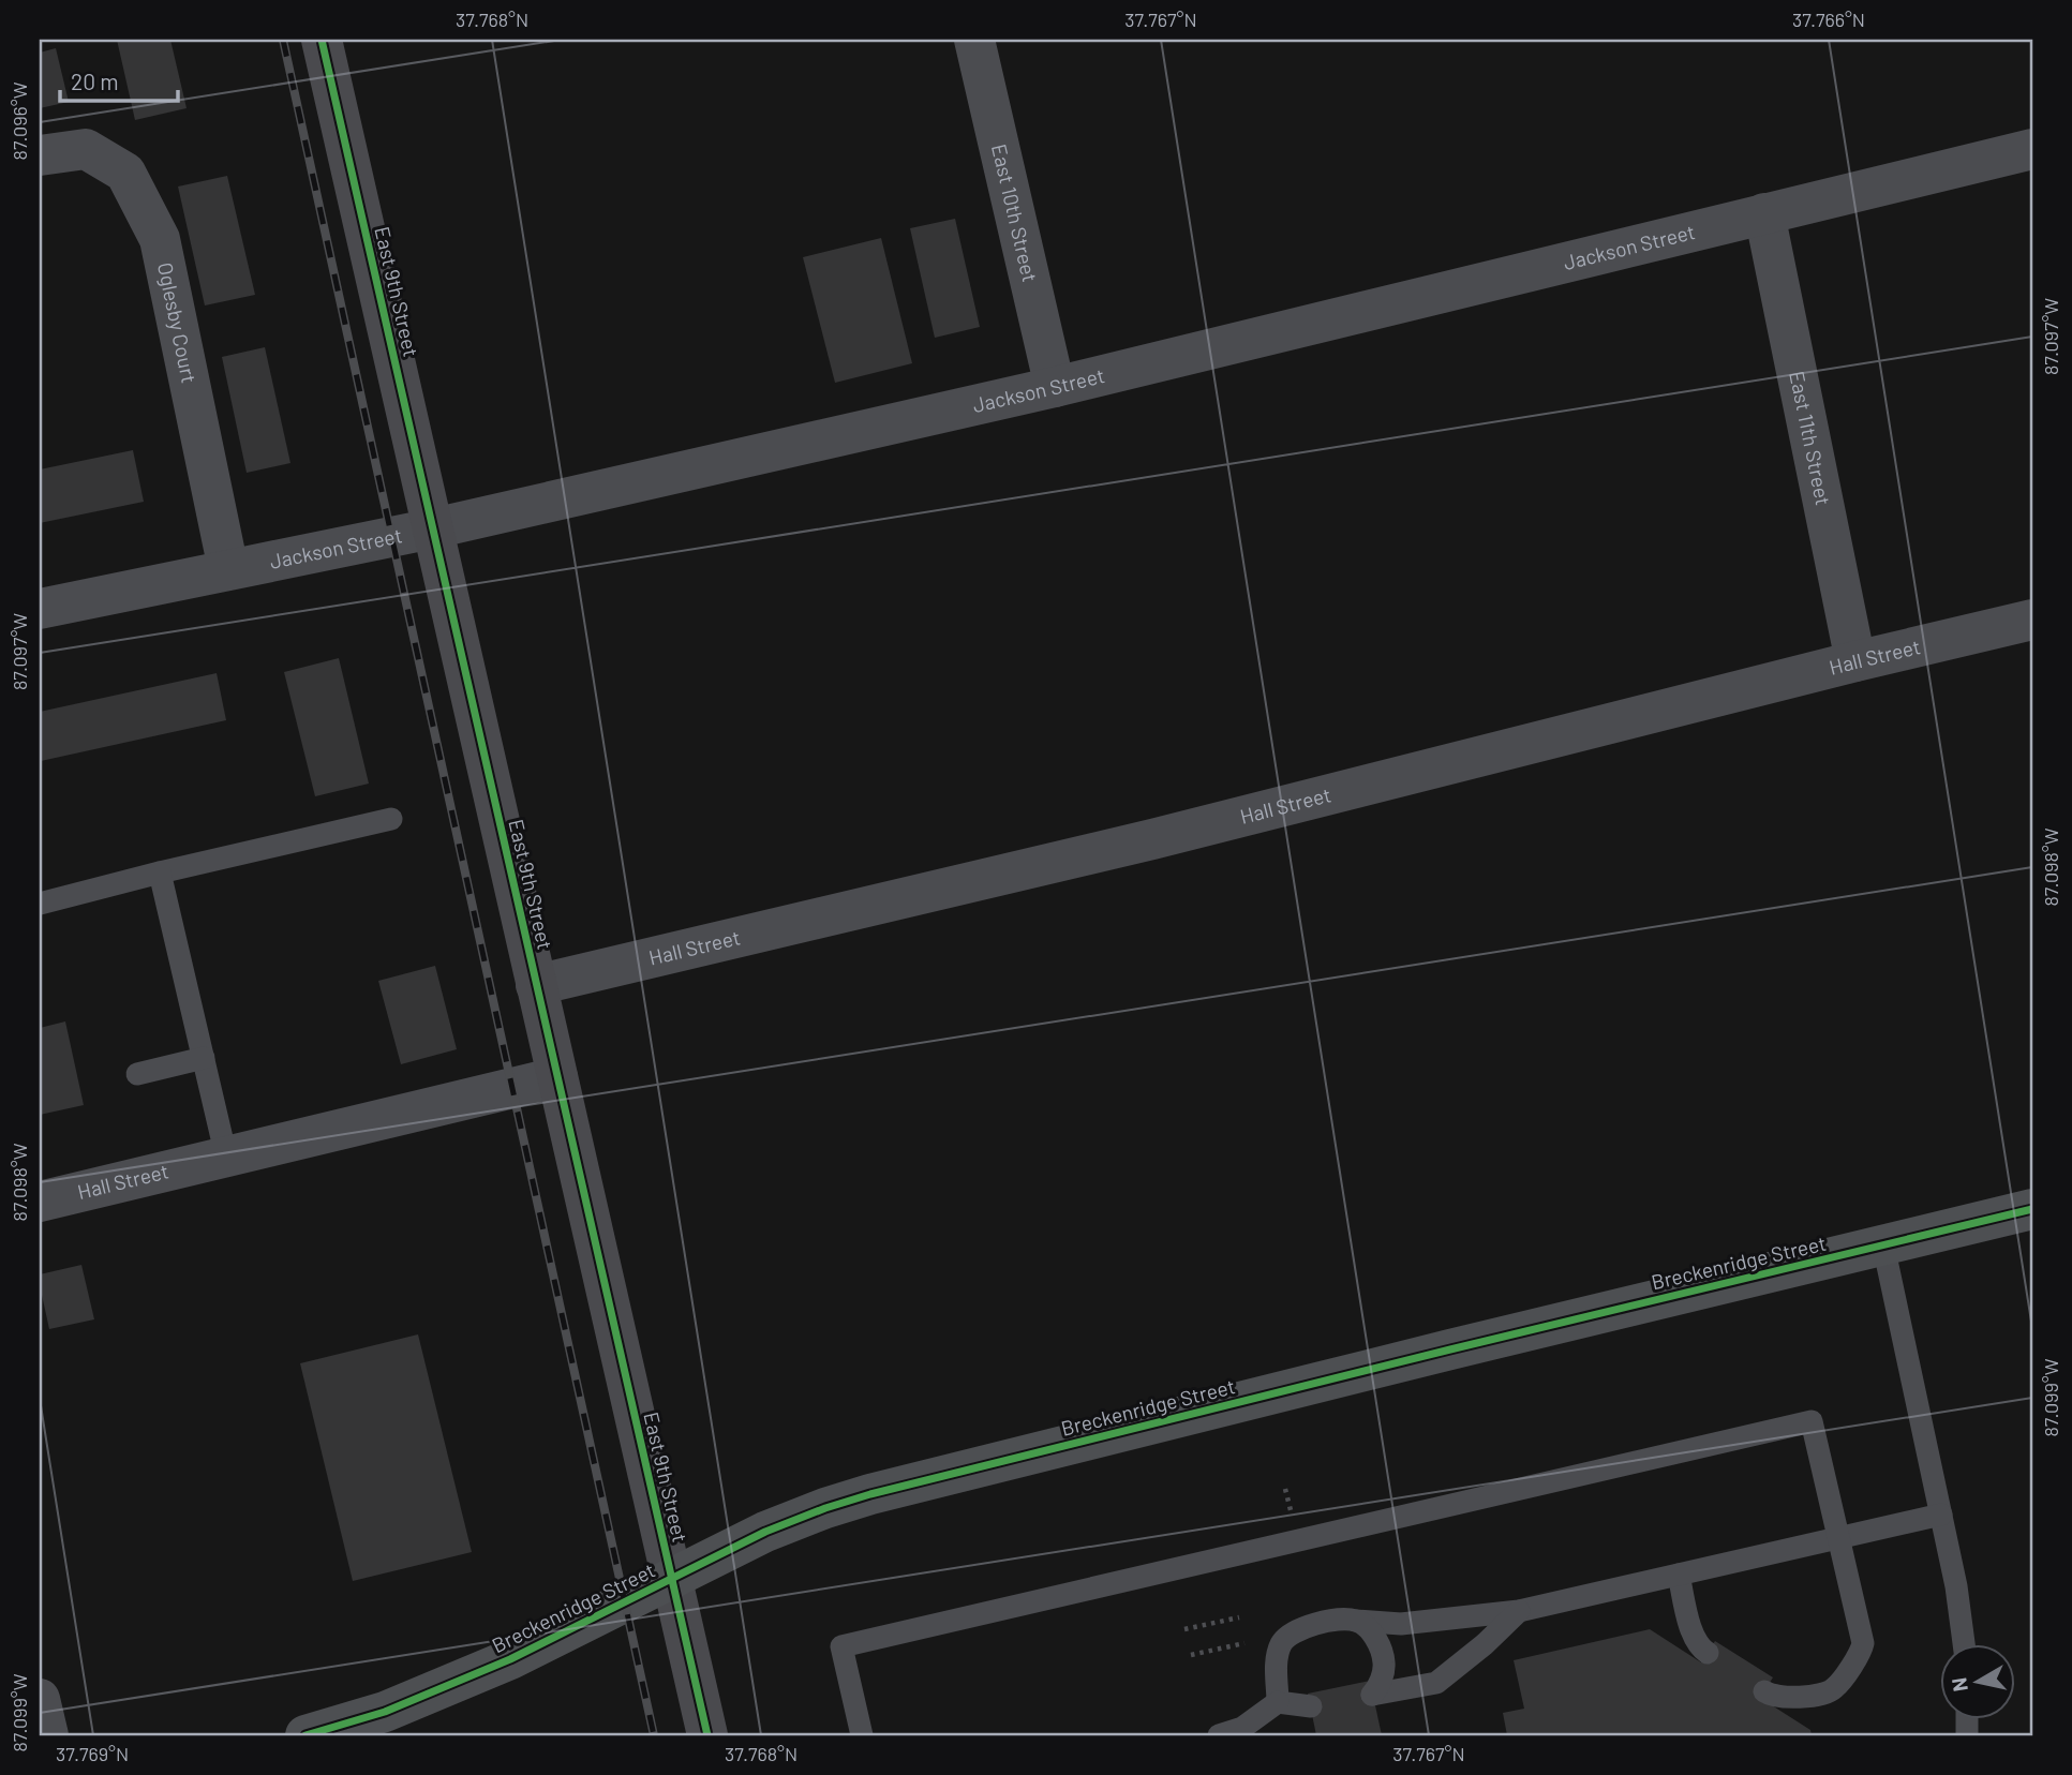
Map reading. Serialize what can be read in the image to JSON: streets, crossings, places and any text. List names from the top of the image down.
{
  "streets": {
    "main road": ["Breckenridge Street"],
    "street": [
      "East 10th Street",
      "Jackson Street",
      "East 9th Street",
      "Oglesby Court",
      "East 11th Street",
      "Hall Street"
    ]
  },
  "crossings": [
    ["East 10th Street", "Jackson Street"],
    ["Jackson Street", "East 9th Street"],
    ["Jackson Street", "Oglesby Court"],
    ["Jackson Street", "East 11th Street"],
    ["East 9th Street", "Hall Street"],
    ["East 9th Street", "Breckenridge Street"],
    ["East 11th Street", "Hall Street"]
  ],
  "scale_bar": "20 m",
  "north": "left",
  "coordinates": [
    "37.768°N",
    "37.767°N",
    "37.766°N",
    "87.096°W",
    "87.097°W",
    "87.098°W",
    "87.099°W",
    "37.769°N"
  ]
}
